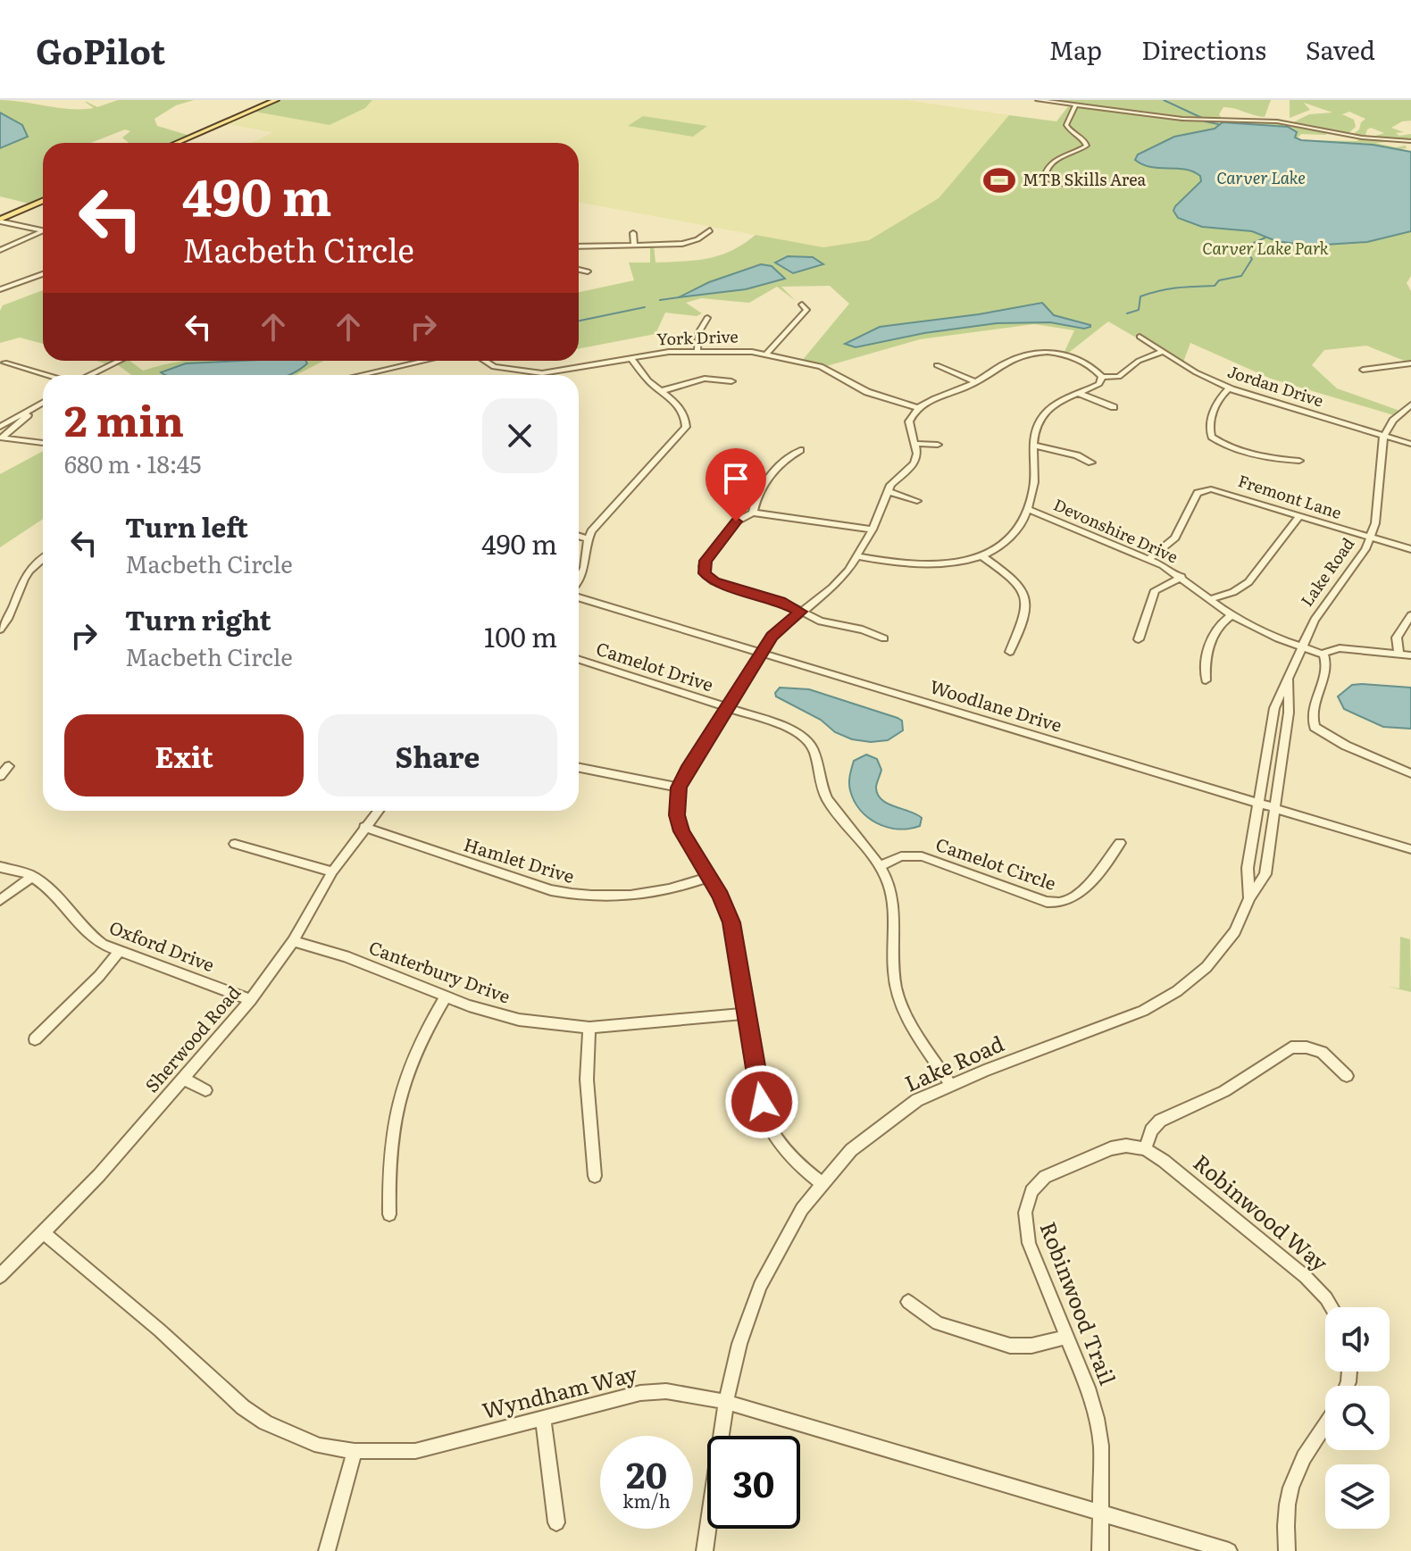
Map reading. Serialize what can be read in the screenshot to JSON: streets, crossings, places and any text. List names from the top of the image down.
{
  "streets": {
    "street": [
      "York Drive",
      "Jordan Drive",
      "Fremont Lane",
      "Devonshire Drive",
      "Lake Road",
      "Camelot Drive",
      "Woodlane Drive",
      "Hamlet Drive",
      "Camelot Circle",
      "Oxford Drive",
      "Canterbury Drive",
      "Sherwood Road",
      "Robinwood Way",
      "Robinwood Trail",
      "Wyndham Way"
    ]
  },
  "crossings": [
    ["Jordan Drive", "Lake Road"],
    ["Fremont Lane", "Devonshire Drive"],
    ["Fremont Lane", "Lake Road"],
    ["Devonshire Drive", "Lake Road"],
    ["Lake Road", "Camelot Drive"],
    ["Lake Road", "Woodlane Drive"],
    ["Lake Road", "Wyndham Way"],
    ["Camelot Drive", "Camelot Circle"],
    ["Hamlet Drive", "Sherwood Road"],
    ["Oxford Drive", "Sherwood Road"],
    ["Canterbury Drive", "Sherwood Road"],
    ["Sherwood Road", "Wyndham Way"],
    ["Robinwood Way", "Robinwood Trail"],
    ["Robinwood Trail", "Wyndham Way"]
  ],
  "water": ["Carver Lake"],
  "parks": ["Carver Lake Park"],
  "places": {
    "sports": ["MTB Skills Area"]
  },
  "page": {
    "header": "GoPilot",
    "nav": ["Map", "Directions", "Saved"],
    "turn": ["490 m", "Macbeth Circle"],
    "heading": ["2 min", "680 m · 18:45"],
    "list": [
      {
        "name": "Turn left",
        "note": "Macbeth Circle",
        "value": "490 m"
      },
      {
        "name": "Turn right",
        "note": "Macbeth Circle",
        "value": "100 m"
      }
    ],
    "buttons": ["Exit", "Share"],
    "speed": "20 km/h",
    "limit": "30"
  }
}
